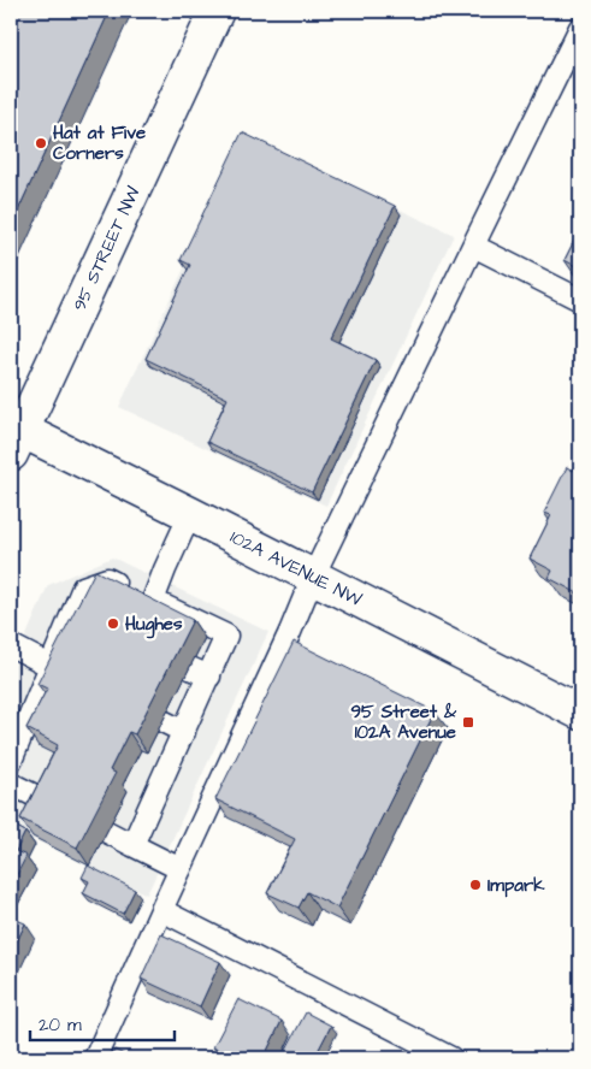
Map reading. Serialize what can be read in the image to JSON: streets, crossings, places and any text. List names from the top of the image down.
{
  "streets": {
    "street": ["95 STREET NW", "102A AVENUE NW"]
  },
  "crossings": [
    ["95 STREET NW", "102A AVENUE NW"]
  ],
  "places": {
    "other": ["Hat at Five Corners", "Hughes", "Impark"],
    "transit": ["95 Street & 102A Avenue"]
  },
  "scale_bar": "20 m"
}
